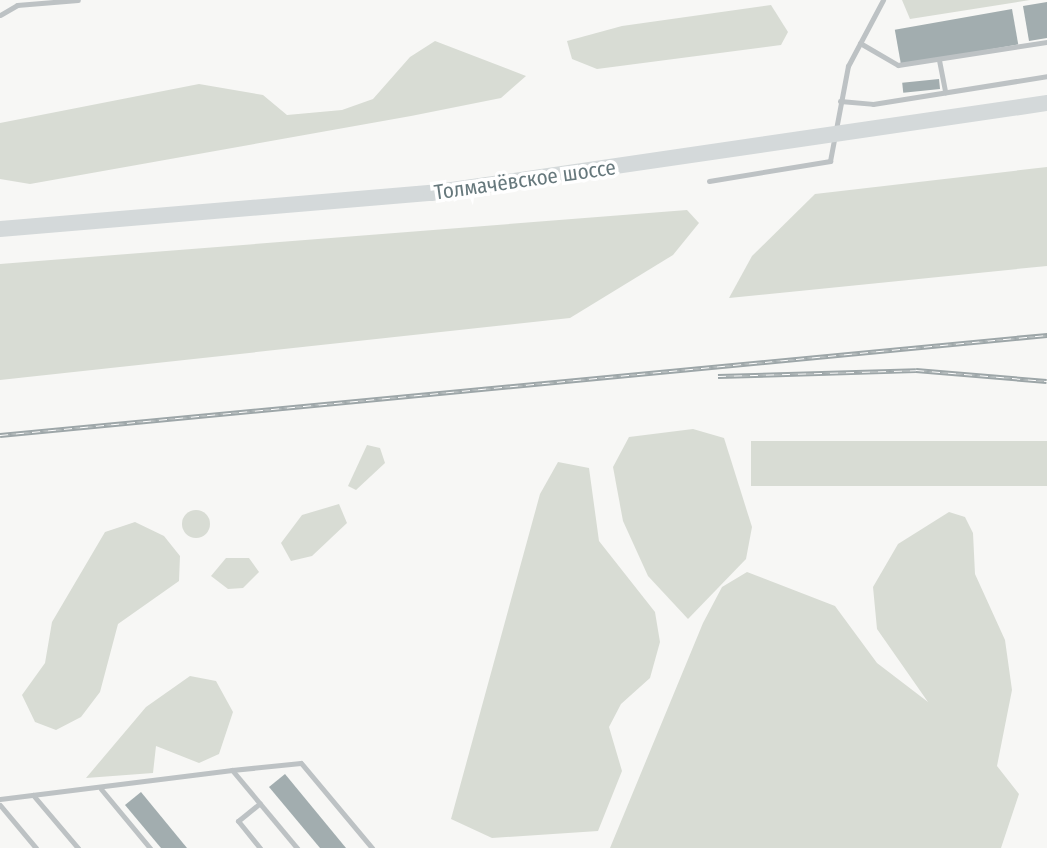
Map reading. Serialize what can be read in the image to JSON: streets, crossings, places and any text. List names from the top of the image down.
{
  "streets": {
    "main road": ["Толмачёвское шоссе"]
  }
}
